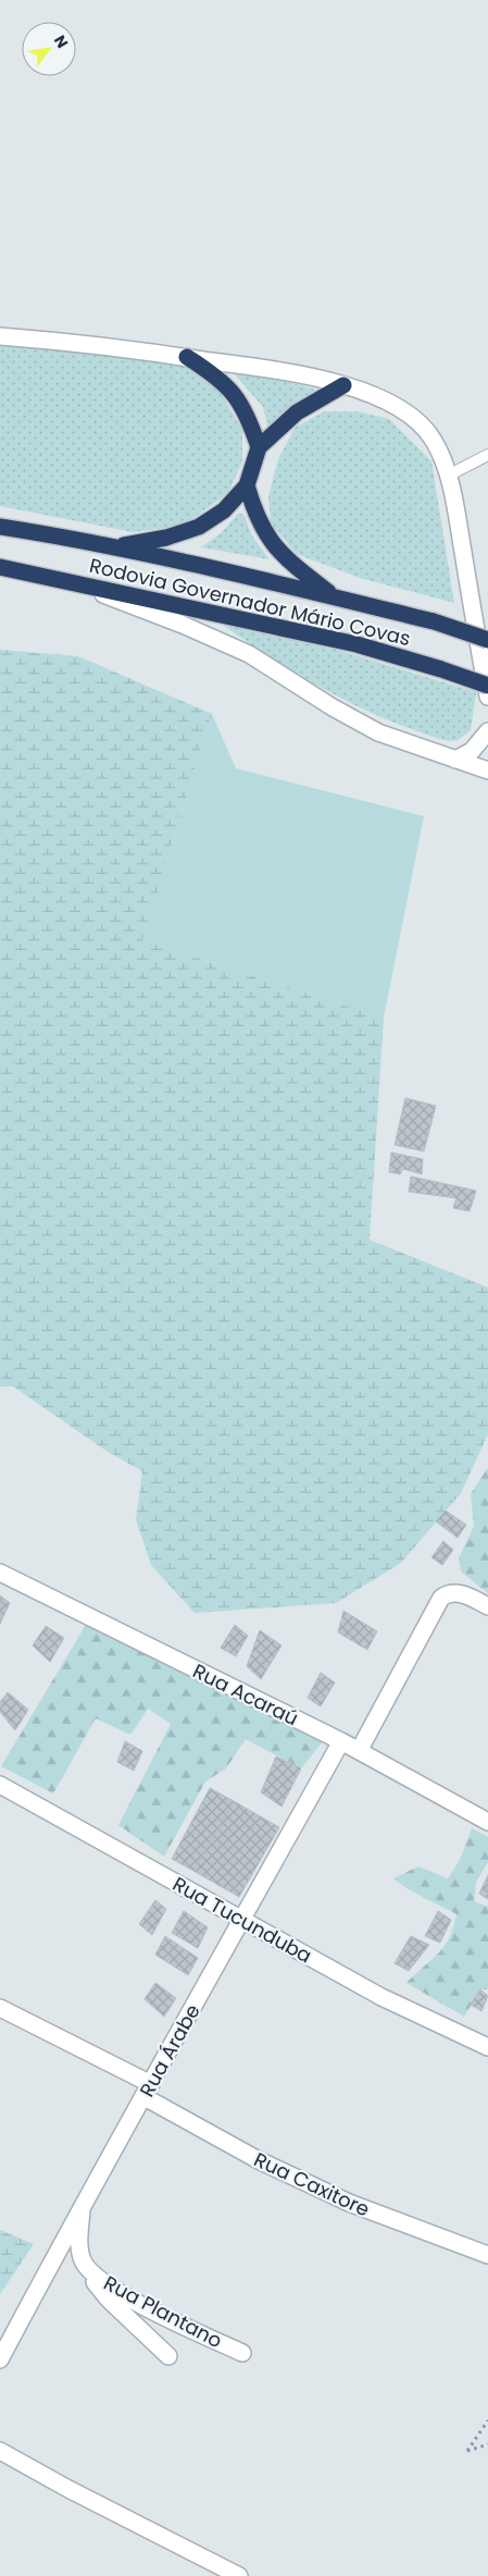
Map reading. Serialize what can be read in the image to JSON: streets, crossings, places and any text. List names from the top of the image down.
{
  "streets": {
    "highway": ["Rodovia Governador Mário Covas"],
    "street": [
      "Rua Acaraú",
      "Rua Tucunduba",
      "Rua Árabe",
      "Rua Caxitore",
      "Rua Plantano"
    ]
  },
  "crossings": [
    ["Rua Acaraú", "Rua Árabe"],
    ["Rua Tucunduba", "Rua Árabe"],
    ["Rua Árabe", "Rua Caxitore"],
    ["Rua Árabe", "Rua Plantano"]
  ],
  "north": "top right"
}
